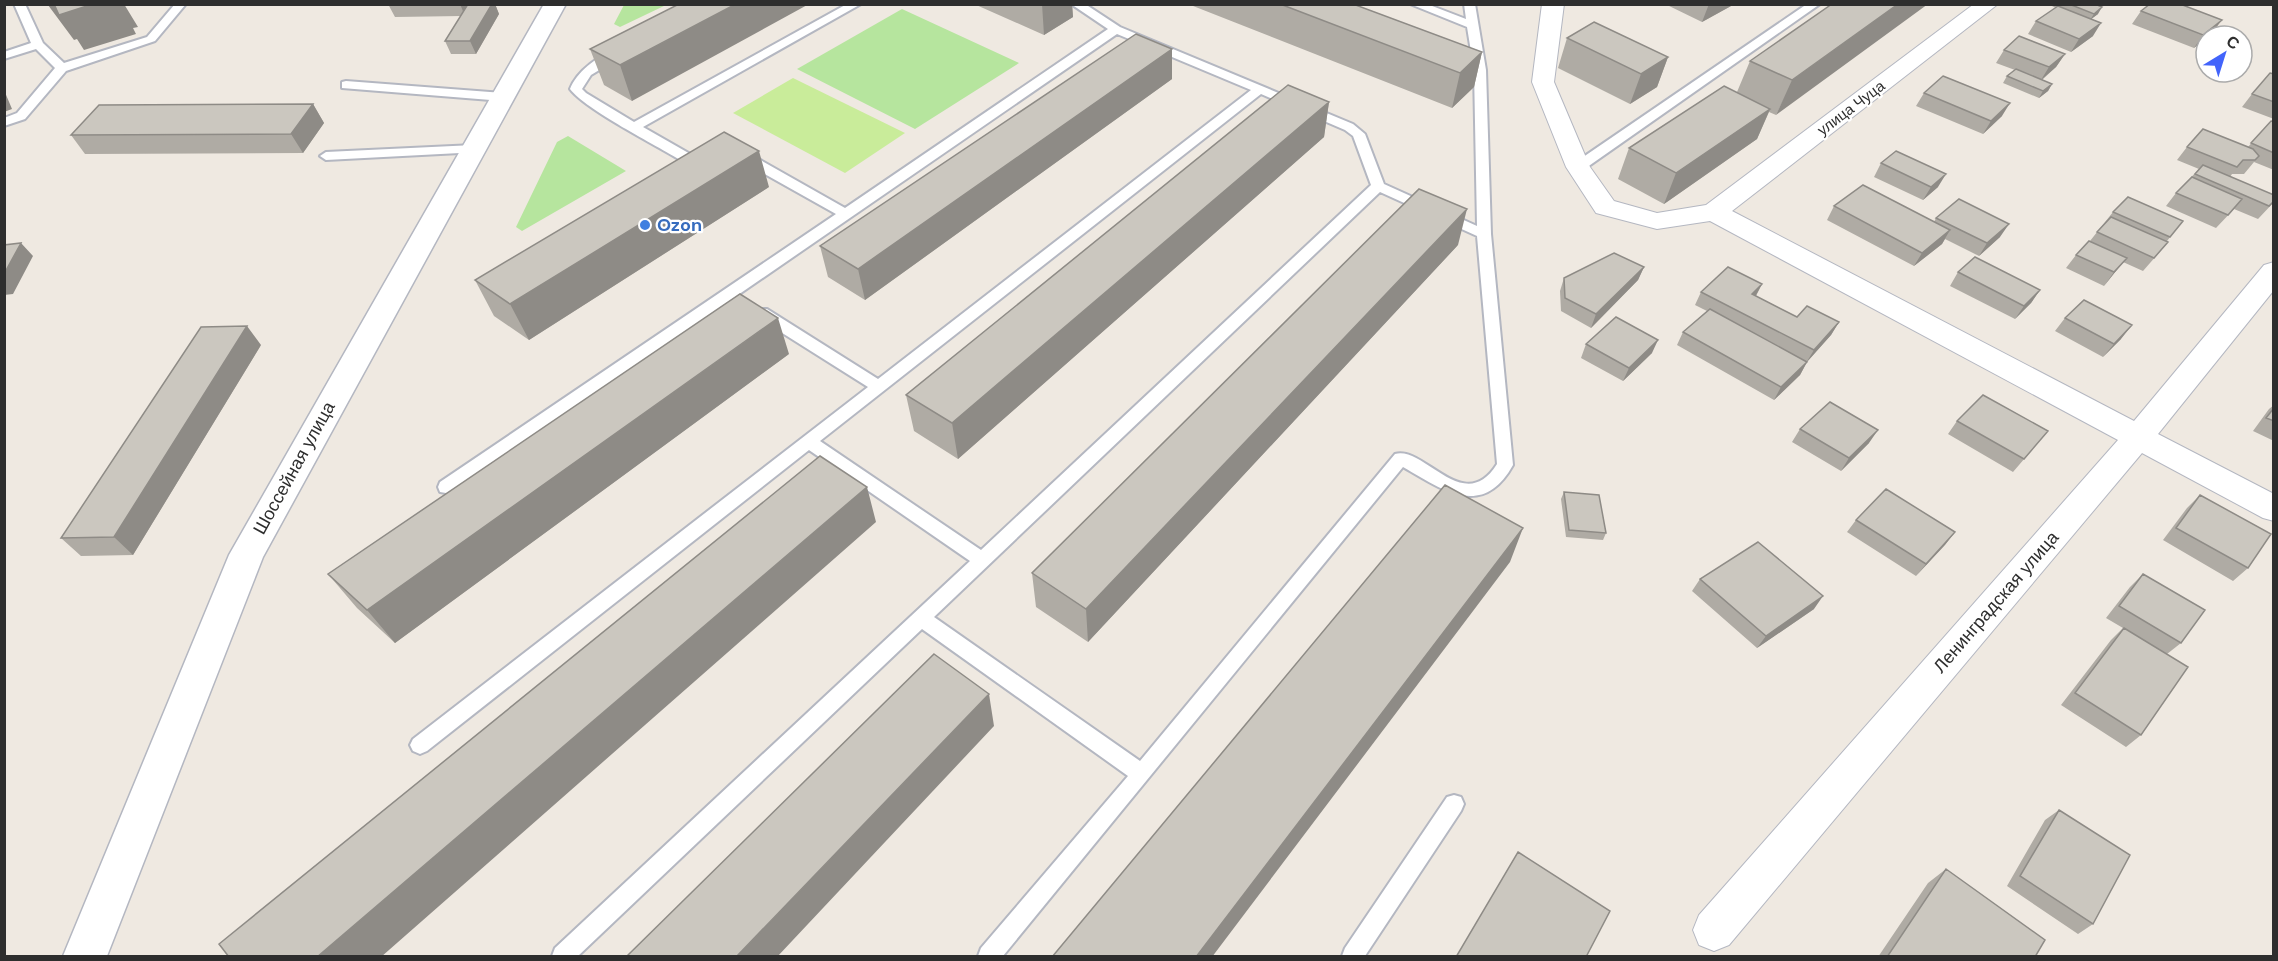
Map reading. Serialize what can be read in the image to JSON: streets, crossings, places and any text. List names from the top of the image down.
{
  "streets": {
    "main road": ["Шоссейная улица"],
    "street": ["улица Чуца", "Ленинградская улица"]
  },
  "places": ["Ozon"],
  "north": "top right"
}
